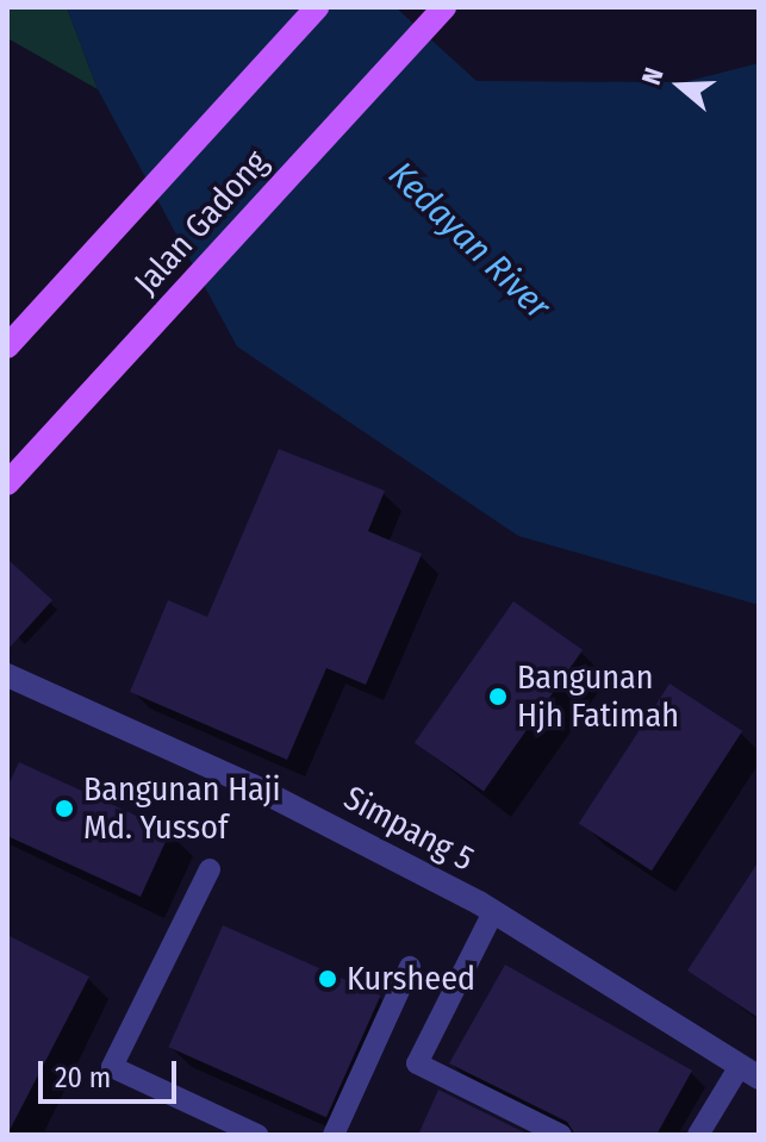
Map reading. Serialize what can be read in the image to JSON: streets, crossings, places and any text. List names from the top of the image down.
{
  "streets": {
    "main road": ["Jalan Gadong"],
    "street": ["Simpang 5"]
  },
  "water": ["Kedayan River"],
  "places": ["Bangunan Hjh Fatimah", "Bangunan Haji Md. Yussof", "Kursheed"],
  "scale_bar": "20 m",
  "north": "left"
}
